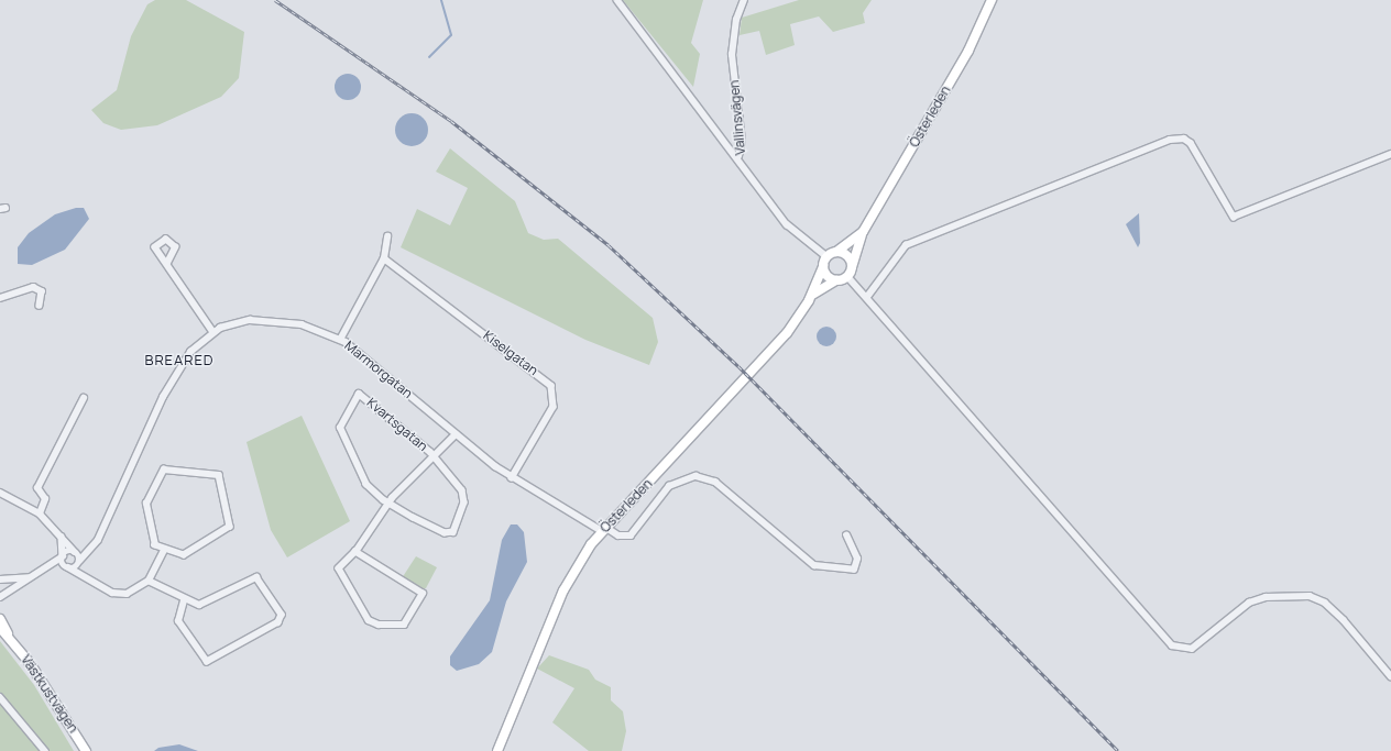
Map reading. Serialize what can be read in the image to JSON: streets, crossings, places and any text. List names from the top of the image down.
{
  "streets": {
    "main road": ["Österleden", "Västkustvägen"],
    "street": [
      "Vallinsvägen",
      "Kiselgatan",
      "Marmorgatan",
      "Kvartsgatan"
    ]
  },
  "crossings": [
    ["Österleden", "Vallinsvägen"],
    ["Österleden", "Marmorgatan"],
    ["Kiselgatan", "Marmorgatan"]
  ],
  "districts": ["BREARED"]
}
